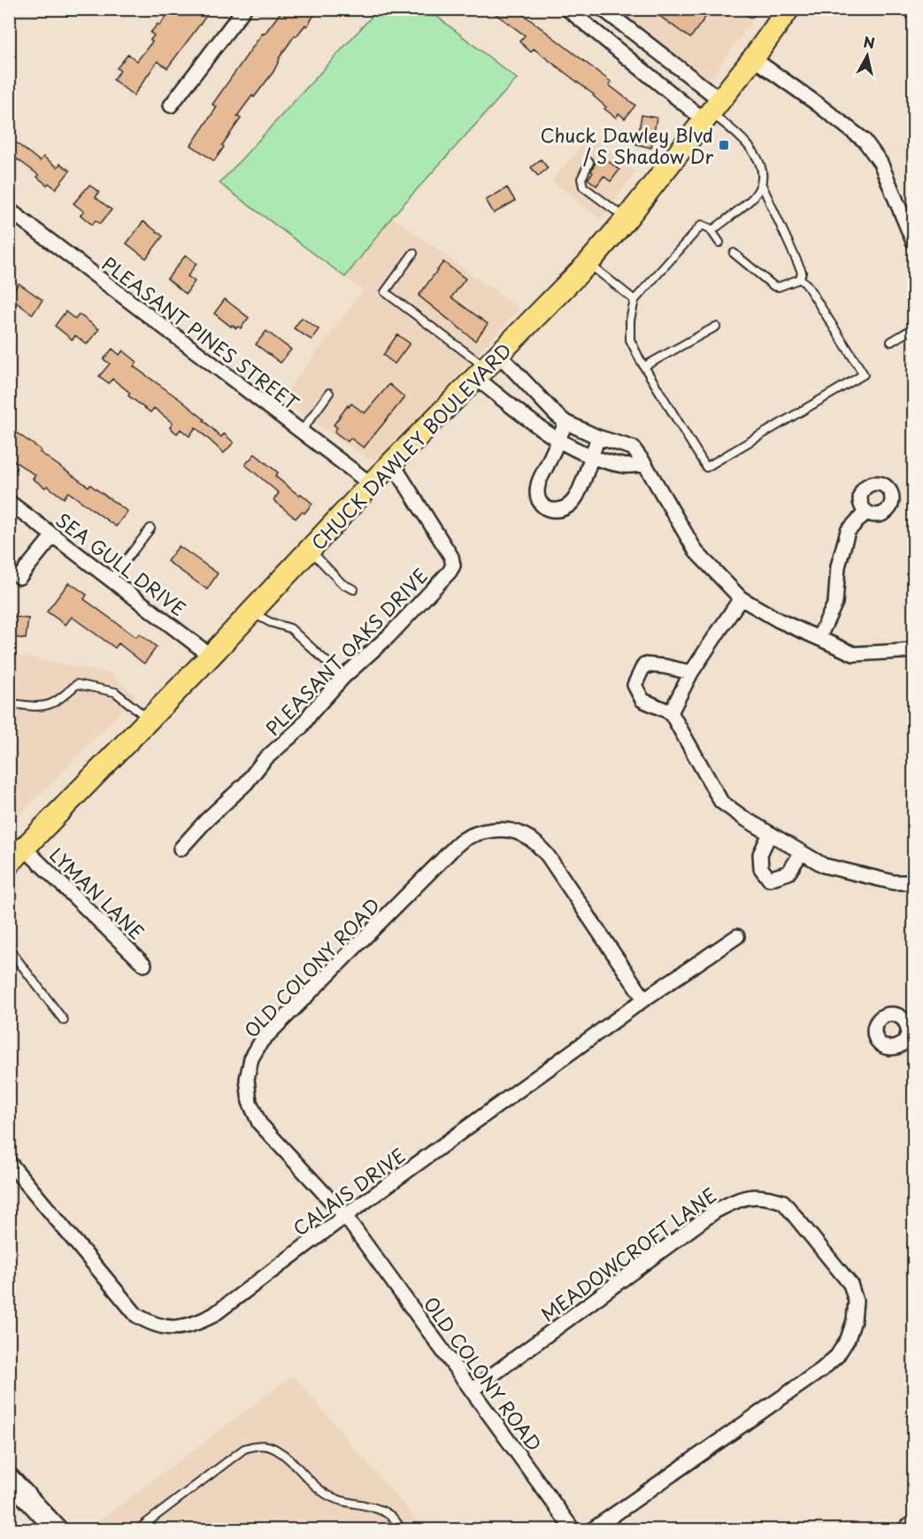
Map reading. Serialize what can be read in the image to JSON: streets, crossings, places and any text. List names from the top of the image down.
{
  "streets": {
    "main road": ["CHUCK DAWLEY BOULEVARD"],
    "street": [
      "PLEASANT PINES STREET",
      "SEA GULL DRIVE",
      "PLEASANT OAKS DRIVE",
      "LYMAN LANE",
      "OLD COLONY ROAD",
      "CALAIS DRIVE",
      "MEADOWCROFT LANE"
    ]
  },
  "crossings": [
    ["PLEASANT PINES STREET", "CHUCK DAWLEY BOULEVARD"],
    ["CHUCK DAWLEY BOULEVARD", "SEA GULL DRIVE"],
    ["CHUCK DAWLEY BOULEVARD", "PLEASANT OAKS DRIVE"],
    ["CHUCK DAWLEY BOULEVARD", "LYMAN LANE"],
    ["OLD COLONY ROAD", "CALAIS DRIVE"],
    ["OLD COLONY ROAD", "MEADOWCROFT LANE"]
  ],
  "places": {
    "transit": ["Chuck Dawley Blvd / S Shadow Dr"]
  },
  "north": "top"
}
